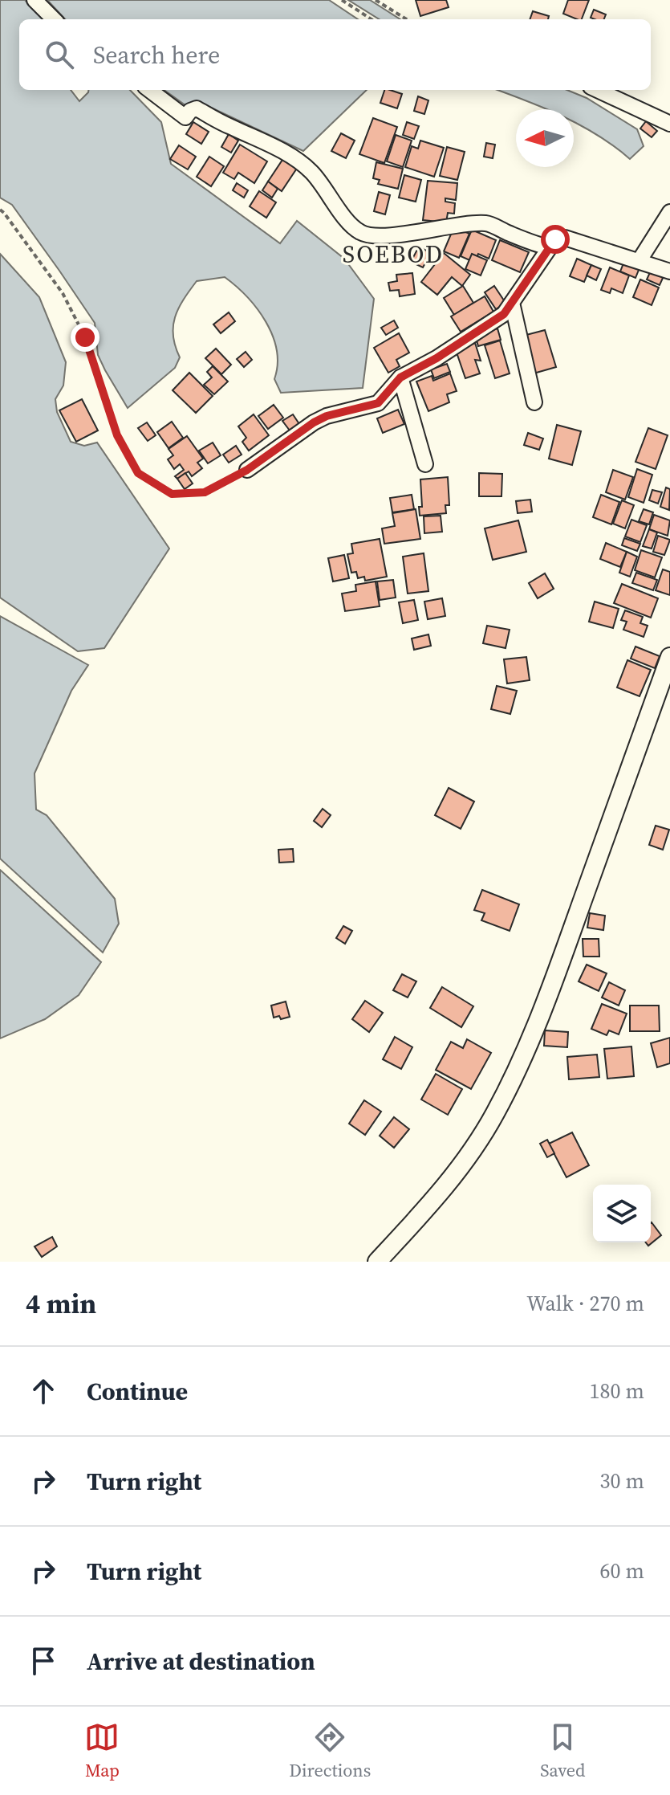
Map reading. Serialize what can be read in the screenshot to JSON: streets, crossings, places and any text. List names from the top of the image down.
{
  "districts": ["SOEBOD"],
  "north": "left",
  "page": {
    "search": "Search here",
    "heading": ["4 min", "Walk · 270 m"],
    "list": [
      ["Continue", "180 m"],
      ["Turn right", "30 m"],
      ["Turn right", "60 m"],
      "Arrive at destination"
    ],
    "nav": ["Map", "Directions", "Saved"]
  }
}
